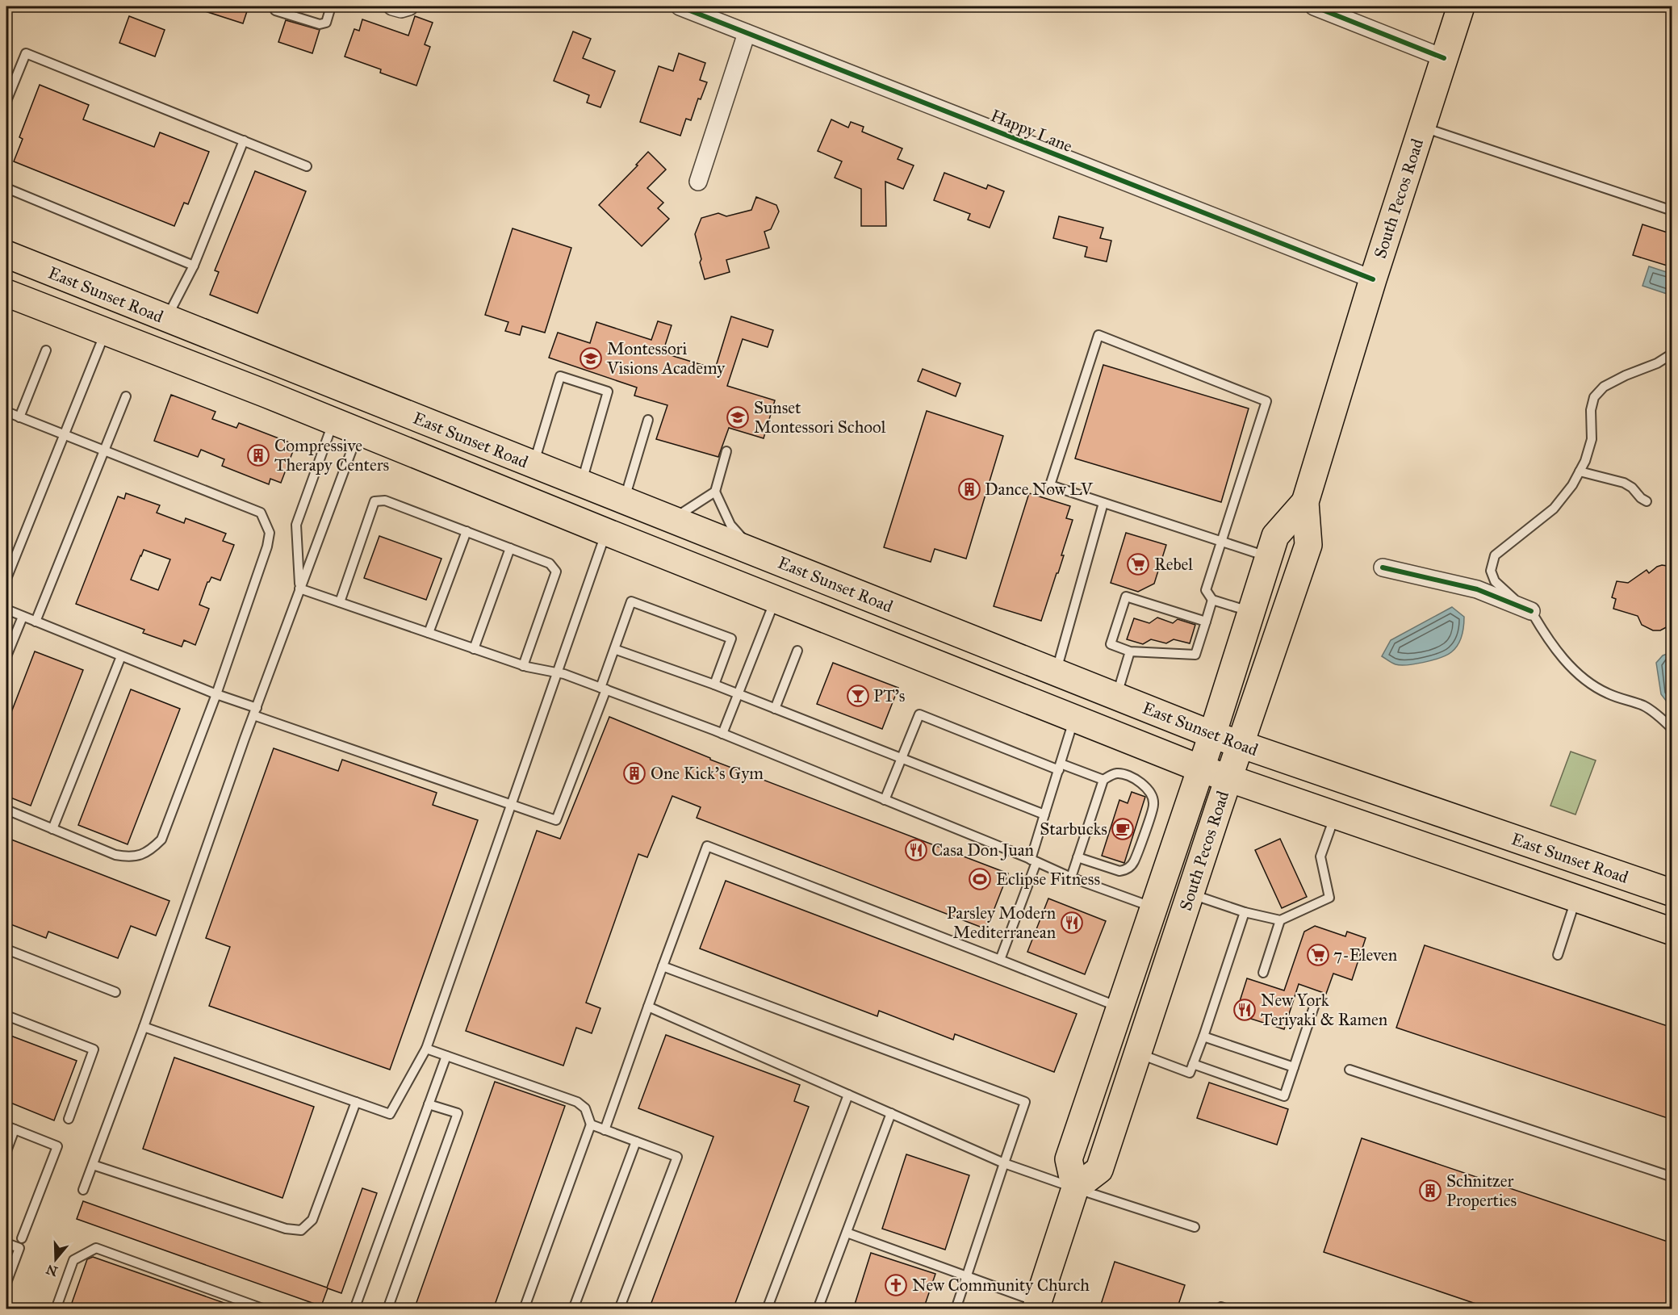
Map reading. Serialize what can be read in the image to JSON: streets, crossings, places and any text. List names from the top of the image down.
{
  "streets": {
    "main road": ["South Pecos Road", "East Sunset Road"],
    "street": ["Happy Lane"]
  },
  "crossings": [
    ["Happy Lane", "South Pecos Road"],
    ["South Pecos Road", "East Sunset Road"]
  ],
  "places": {
    "school or university": ["Montessori Visions Academy", "Sunset Montessori School"],
    "building": [
      "Compressive Therapy Centers",
      "Dance Now LV",
      "One Kick's Gym",
      "Schnitzer Properties"
    ],
    "supermarket": ["Rebel", "7-Eleven"],
    "bar": ["PT's"],
    "cafe": ["Starbucks"],
    "restaurant": ["Casa Don Juan", "Parsley Modern Mediterranean", "New York Teriyaki & Ramen"],
    "sports": ["Eclipse Fitness"],
    "church": ["New Community Church"]
  },
  "north": "bottom"
}
